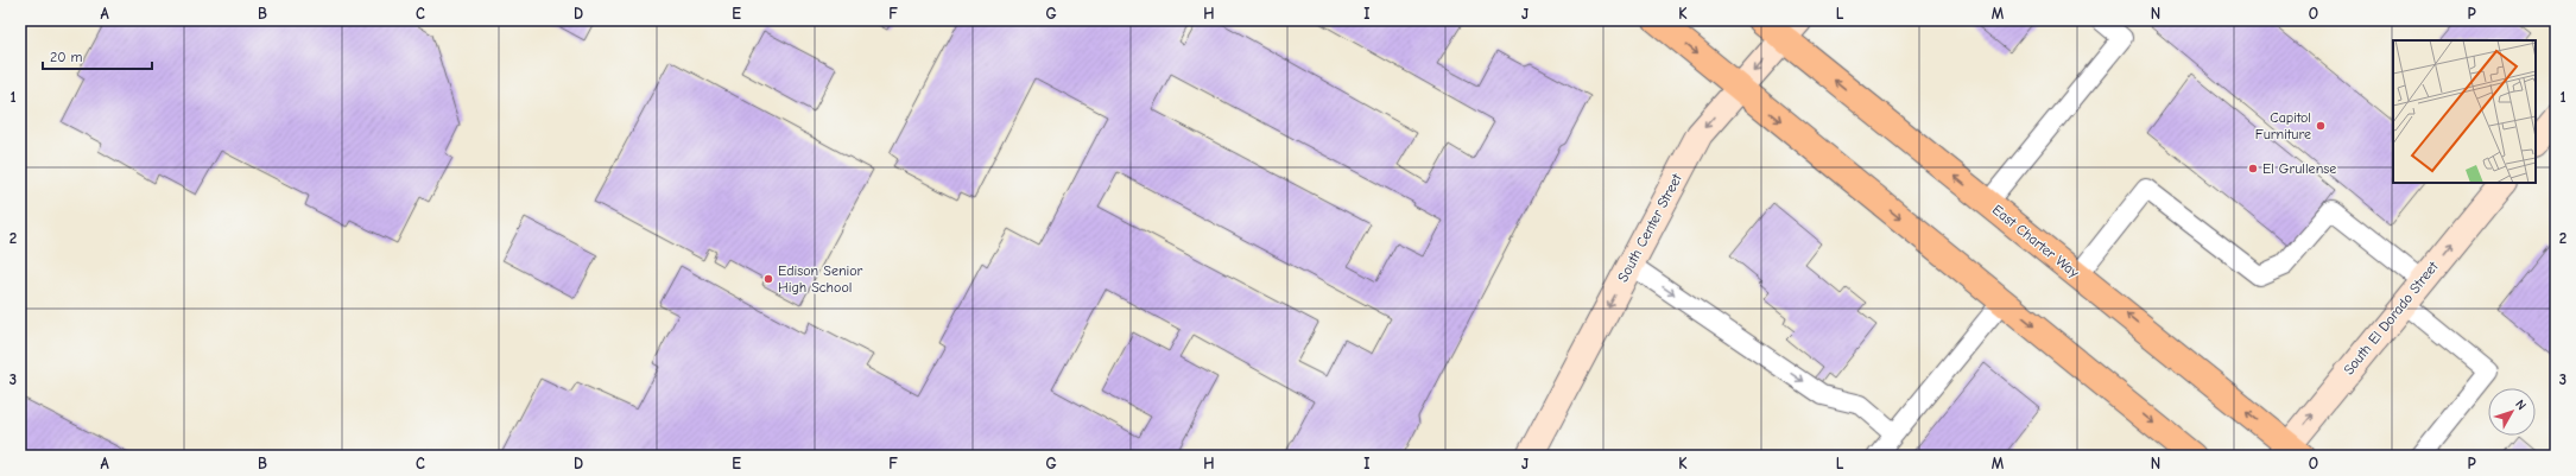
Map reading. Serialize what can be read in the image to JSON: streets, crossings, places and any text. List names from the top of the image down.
{
  "streets": {
    "main road": ["South Center Street", "East Charter Way", "South El Dorado Street"]
  },
  "crossings": [
    ["South Center Street", "East Charter Way"],
    ["East Charter Way", "South El Dorado Street"]
  ],
  "one_way": ["South Center Street", "South El Dorado Street"],
  "places": ["Capitol Furniture", "El Grullense", "Edison Senior High School"],
  "scale_bar": "20 m",
  "north": "top right",
  "grid": {
    "columns": [
      "A",
      "B",
      "C",
      "D",
      "E",
      "F",
      "G",
      "H",
      "I",
      "J",
      "K",
      "L",
      "M",
      "N",
      "O",
      "P"
    ],
    "rows": ["1", "2", "3"]
  }
}
